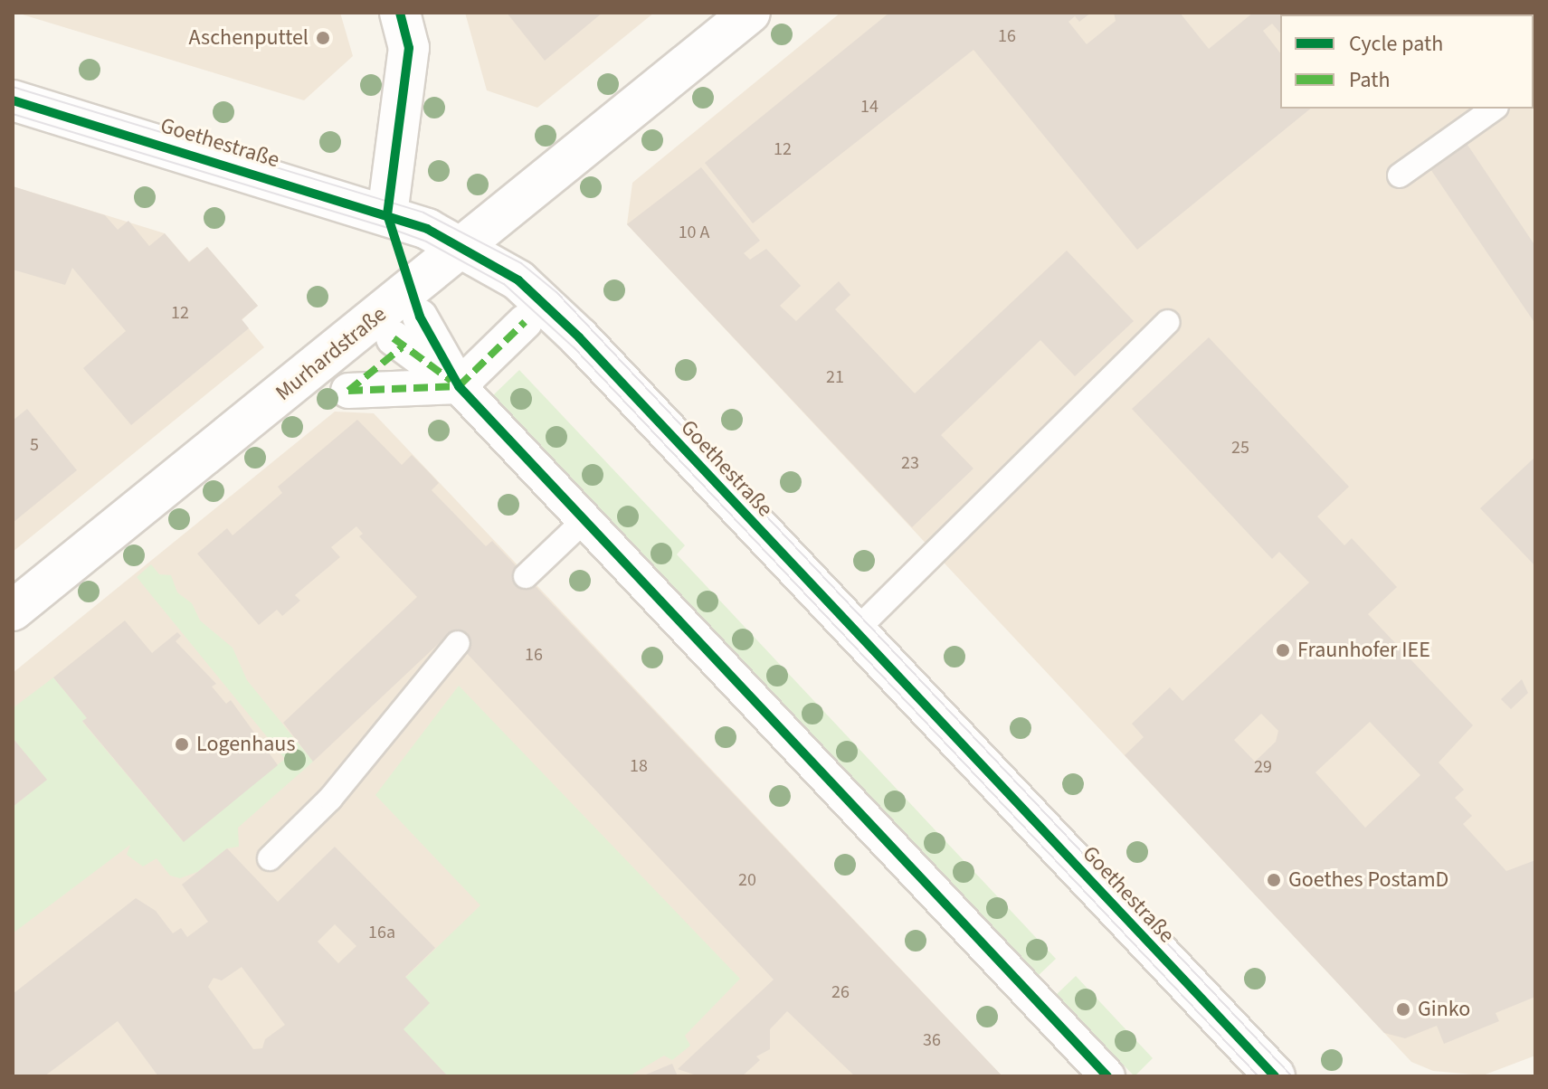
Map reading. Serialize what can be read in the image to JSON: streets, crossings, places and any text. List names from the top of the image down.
{
  "streets": {
    "street": ["Goethestraße", "Murhardstraße"]
  },
  "crossings": [
    ["Goethestraße", "Murhardstraße"]
  ],
  "places": [
    "Aschenputtel",
    "Fraunhofer IEE",
    "Logenhaus",
    "Goethes PostamD",
    "Ginko"
  ],
  "house_numbers": [
    "16",
    "14",
    "12",
    "10 A",
    "12",
    "21",
    "5",
    "25",
    "23",
    "16",
    "18",
    "29",
    "20",
    "16a",
    "26",
    "36"
  ],
  "legend": ["Cycle path", "Path"]
}
